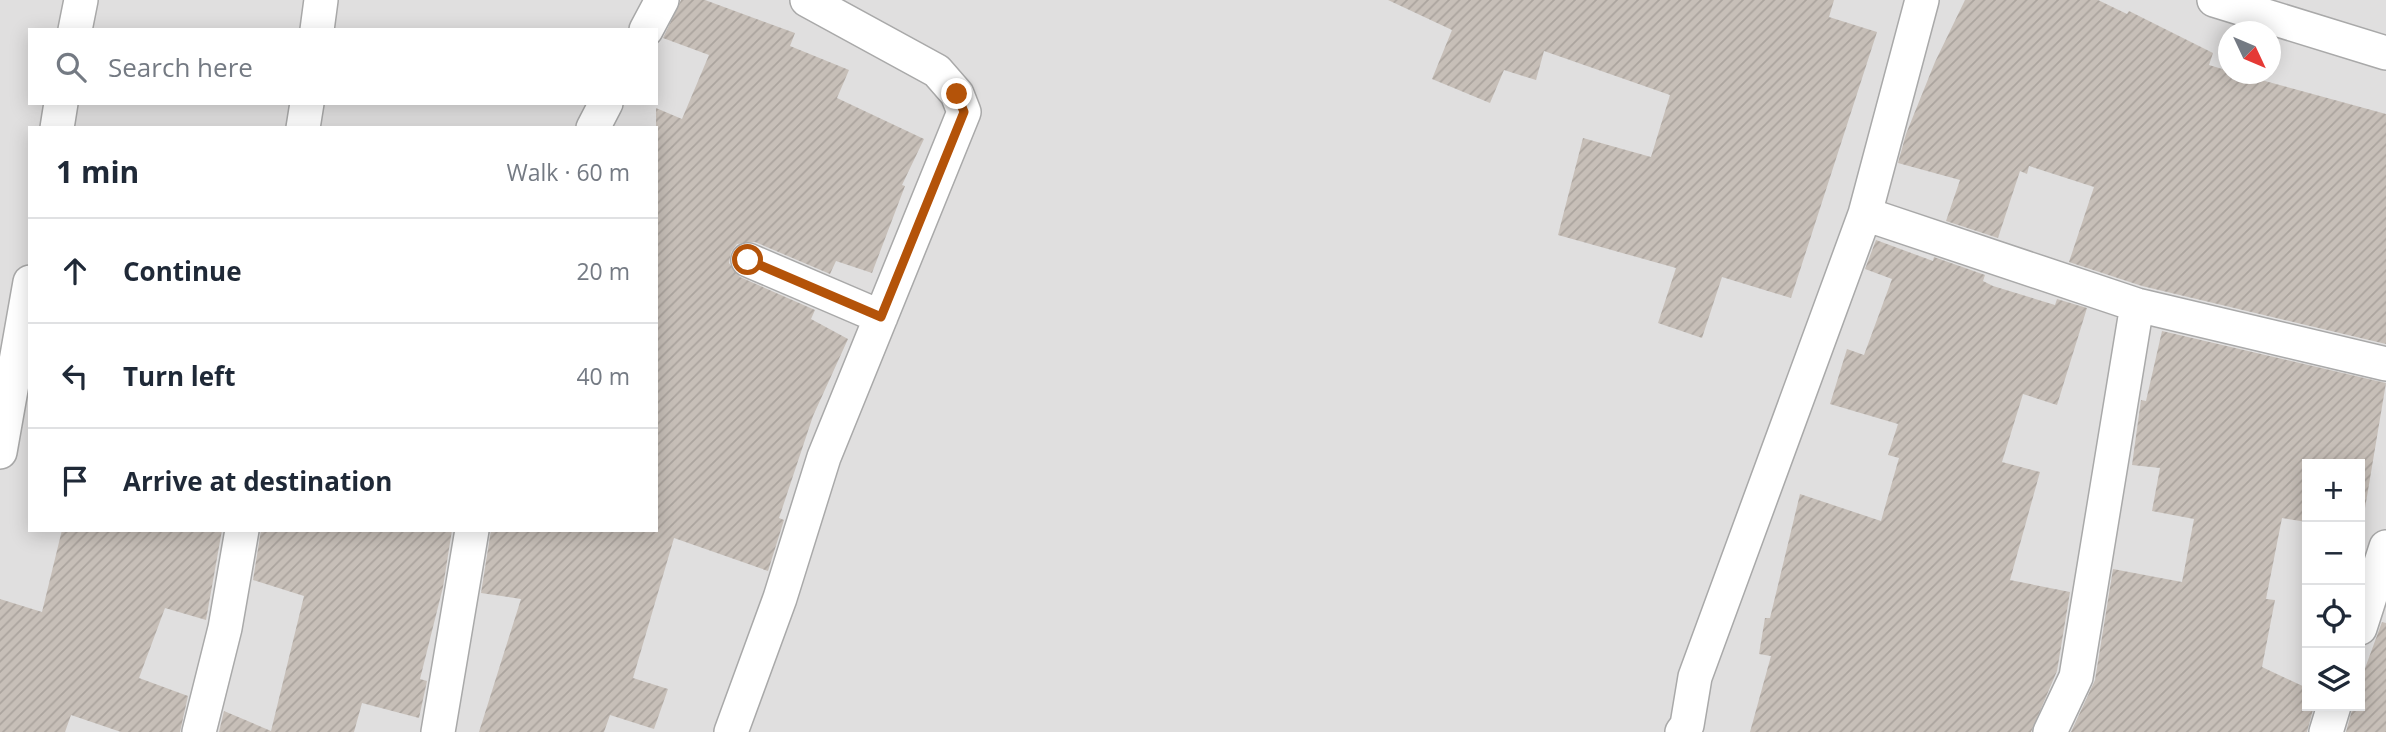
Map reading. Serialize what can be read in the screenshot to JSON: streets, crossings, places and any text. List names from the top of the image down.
{
  "north": "bottom right",
  "page": {
    "search": "Search here",
    "heading": ["1 min", "Walk · 60 m"],
    "list": [
      ["Continue", "20 m"],
      ["Turn left", "40 m"],
      "Arrive at destination"
    ],
    "map_buttons": ["+", "−"]
  }
}
